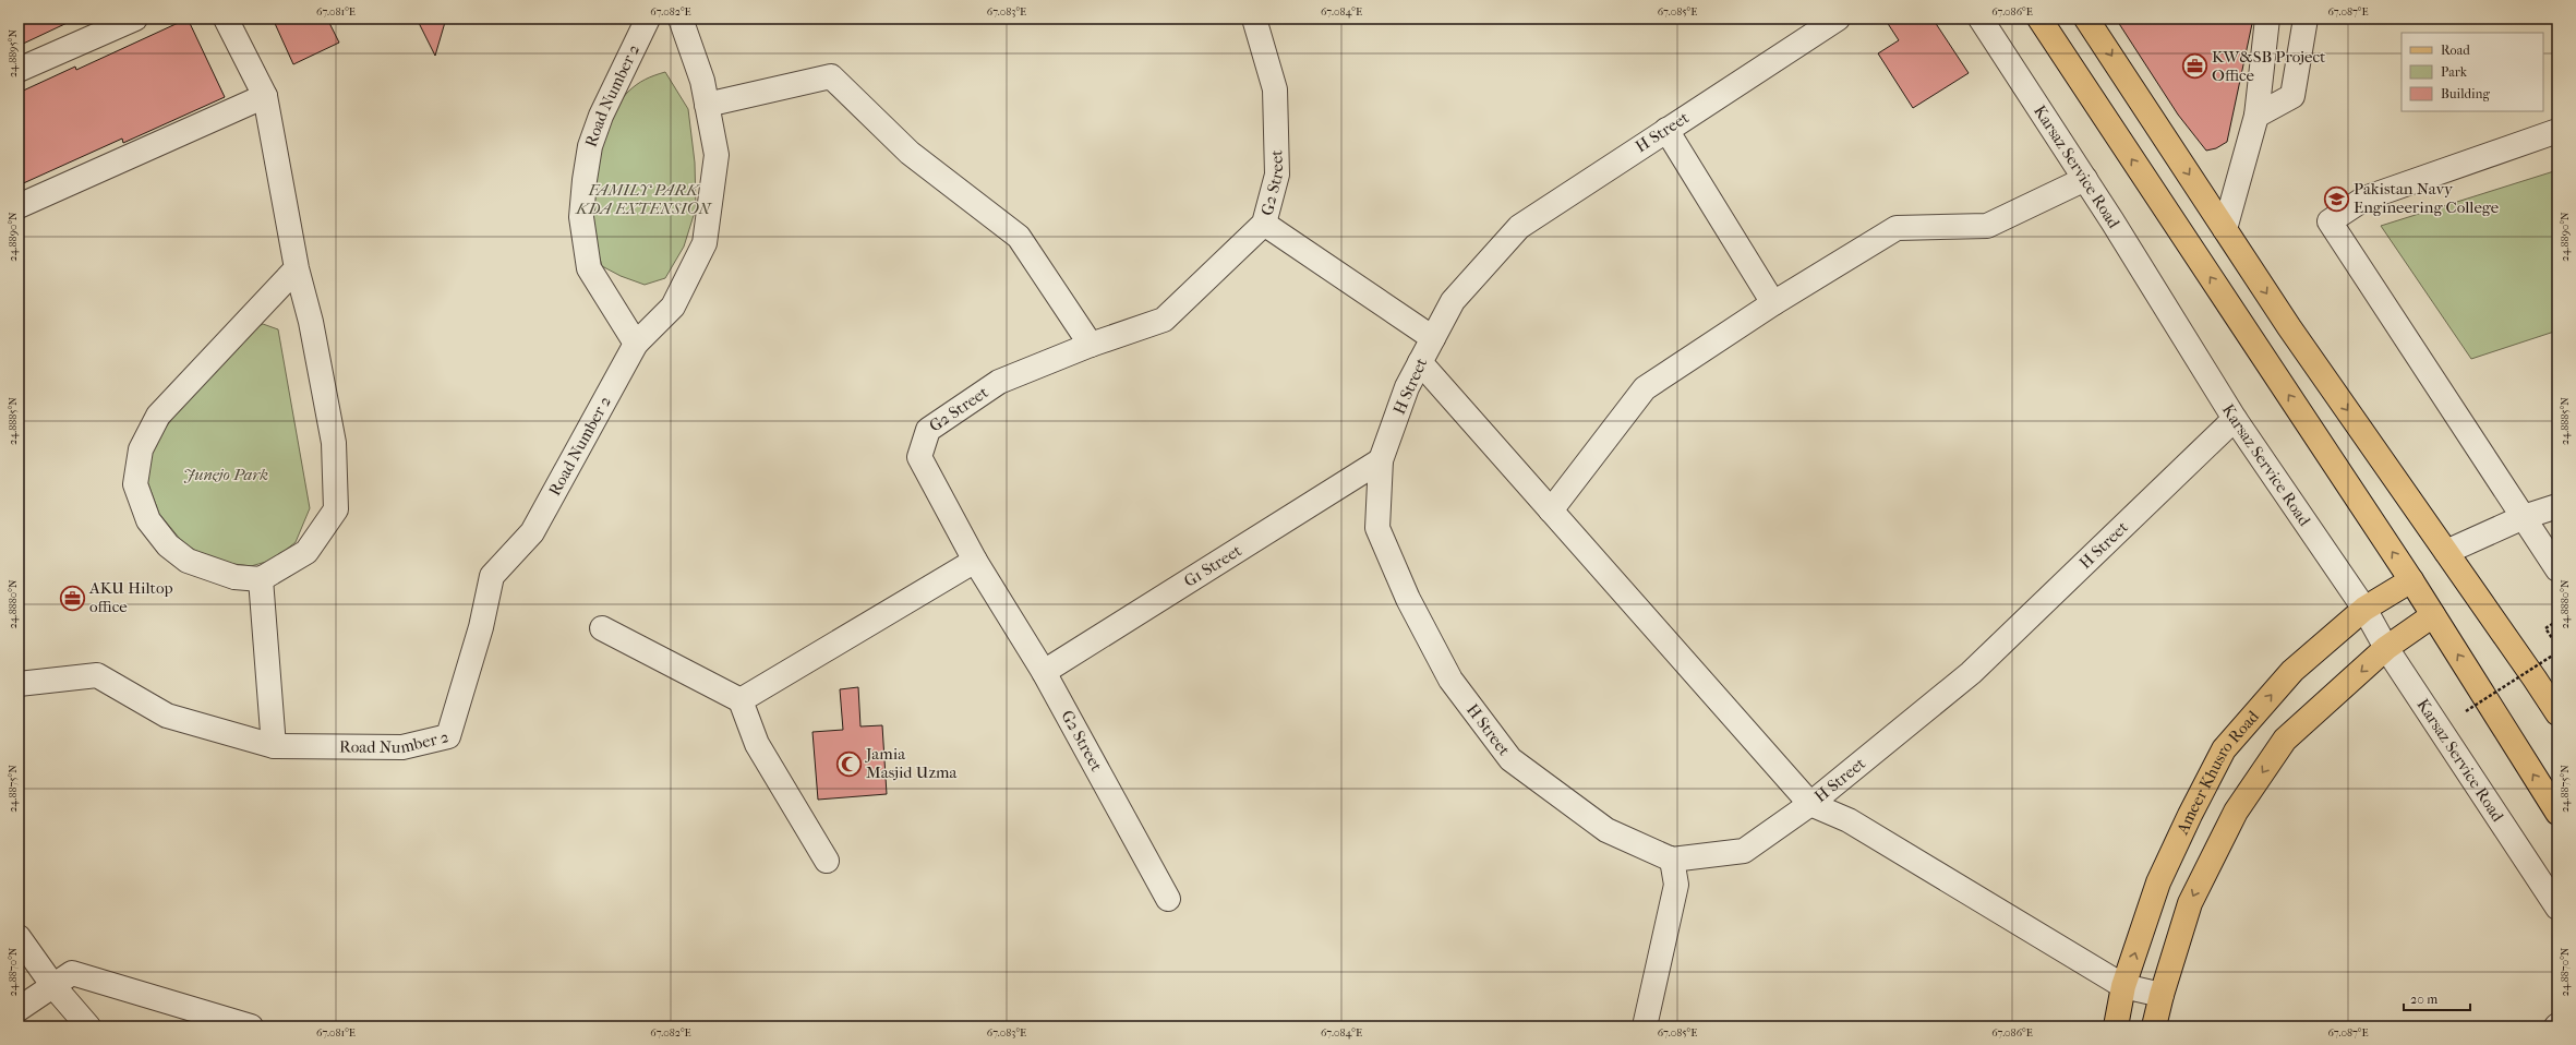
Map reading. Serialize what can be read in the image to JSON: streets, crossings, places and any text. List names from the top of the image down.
{
  "streets": {
    "main road": ["Ameer Khusro Road"],
    "street": [
      "Road Number 2",
      "H Street",
      "Karsaz Service Road",
      "G2 Street",
      "G1 Street"
    ]
  },
  "crossings": [
    ["H Street", "Karsaz Service Road"],
    ["H Street", "G1 Street"],
    ["Karsaz Service Road", "Ameer Khusro Road"],
    ["G2 Street", "G1 Street"]
  ],
  "parks": ["FAMILY PARK KDA EXTENSION", "Junejo Park"],
  "places": {
    "office": ["KW&SB Project Office", "AKU Hiltop office"],
    "school or university": ["Pakistan Navy Engineering College"],
    "mosque": ["Jamia Masjid Uzma"]
  },
  "legend": ["Road", "Park", "Building"],
  "scale_bar": "20 m",
  "coordinates": [
    "67.081°E",
    "67.082°E",
    "67.083°E",
    "67.084°E",
    "67.085°E",
    "67.086°E",
    "67.087°E",
    "24.8895°N",
    "24.8890°N",
    "24.8885°N",
    "24.8880°N",
    "24.8875°N",
    "24.8870°N"
  ]
}
